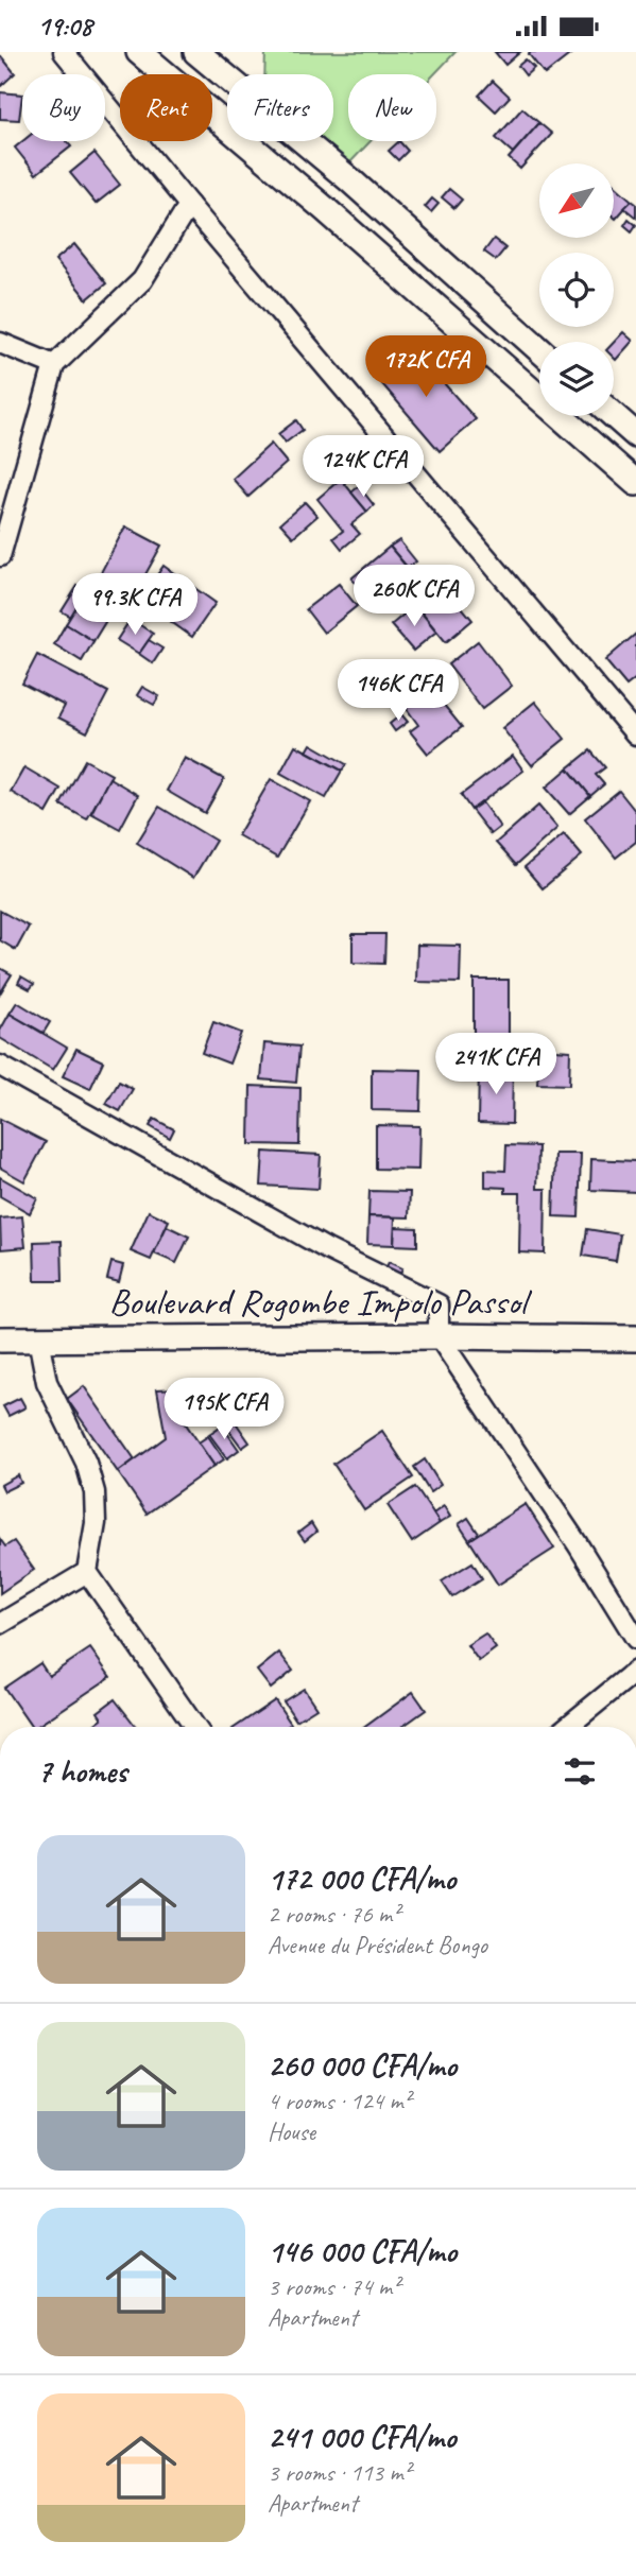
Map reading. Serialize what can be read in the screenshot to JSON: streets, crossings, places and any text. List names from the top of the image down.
{
  "streets": {
    "street": ["Boulevard Rogombe Impolo Passol"]
  },
  "north": "bottom left",
  "page": {
    "status": "19:08",
    "chip": [
      "Buy",
      "Rent",
      "Filters",
      "New"
    ],
    "price": [
      "172K CFA",
      "124K CFA",
      "260K CFA",
      "99.3K CFA",
      "146K CFA",
      "241K CFA",
      "195K CFA"
    ],
    "heading": "7 homes",
    "list": [
      {
        "name": "172 000 CFA/mo",
        "note": "2 rooms · 76 m² · Avenue du Président Bongo"
      },
      {
        "name": "260 000 CFA/mo",
        "note": "4 rooms · 124 m² · House"
      },
      {
        "name": "146 000 CFA/mo",
        "note": "3 rooms · 74 m² · Apartment"
      },
      {
        "name": "241 000 CFA/mo",
        "note": "3 rooms · 113 m² · Apartment"
      }
    ]
  }
}
